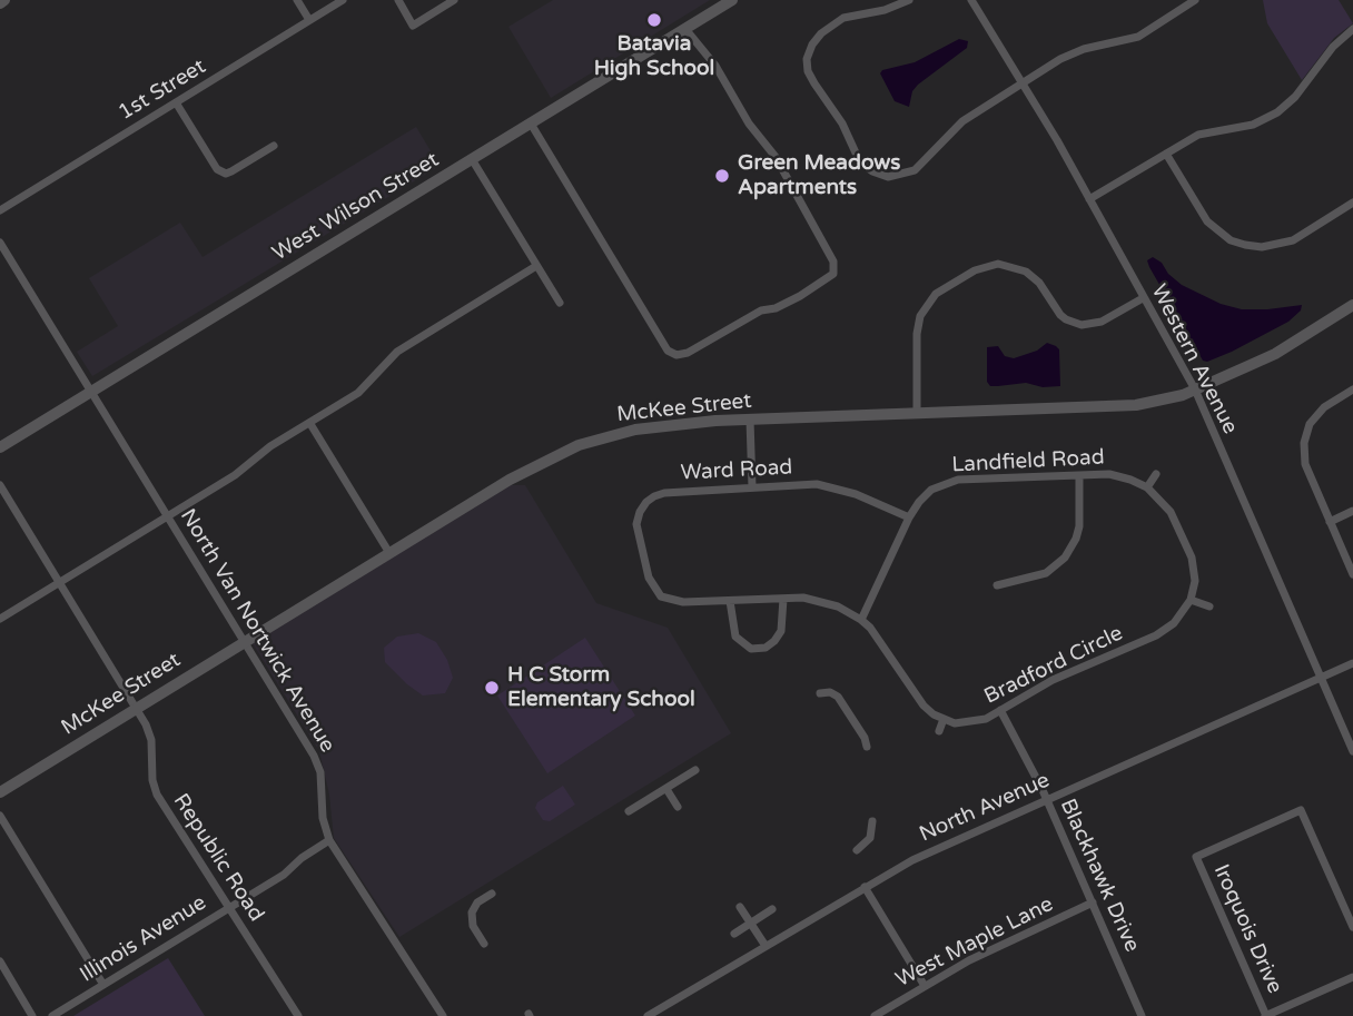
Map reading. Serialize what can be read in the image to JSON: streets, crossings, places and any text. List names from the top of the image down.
{
  "streets": {
    "main road": ["West Wilson Street"],
    "street": [
      "1st Street",
      "Western Avenue",
      "McKee Street",
      "Landfield Road",
      "Ward Road",
      "North Van Nortwick Avenue",
      "Bradford Circle",
      "North Avenue",
      "Republic Road",
      "Blackhawk Drive",
      "Iroquois Drive",
      "Illinois Avenue",
      "West Maple Lane"
    ]
  },
  "crossings": [
    ["West Wilson Street", "North Van Nortwick Avenue"],
    ["Western Avenue", "McKee Street"],
    ["Western Avenue", "North Avenue"],
    ["McKee Street", "North Van Nortwick Avenue"],
    ["McKee Street", "Republic Road"],
    ["Landfield Road", "Ward Road"],
    ["North Van Nortwick Avenue", "Illinois Avenue"],
    ["Bradford Circle", "Blackhawk Drive"],
    ["North Avenue", "Blackhawk Drive"],
    ["Republic Road", "Illinois Avenue"],
    ["Blackhawk Drive", "West Maple Lane"]
  ],
  "places": ["Batavia High School", "Green Meadows Apartments", "H C Storm Elementary School"]
}
